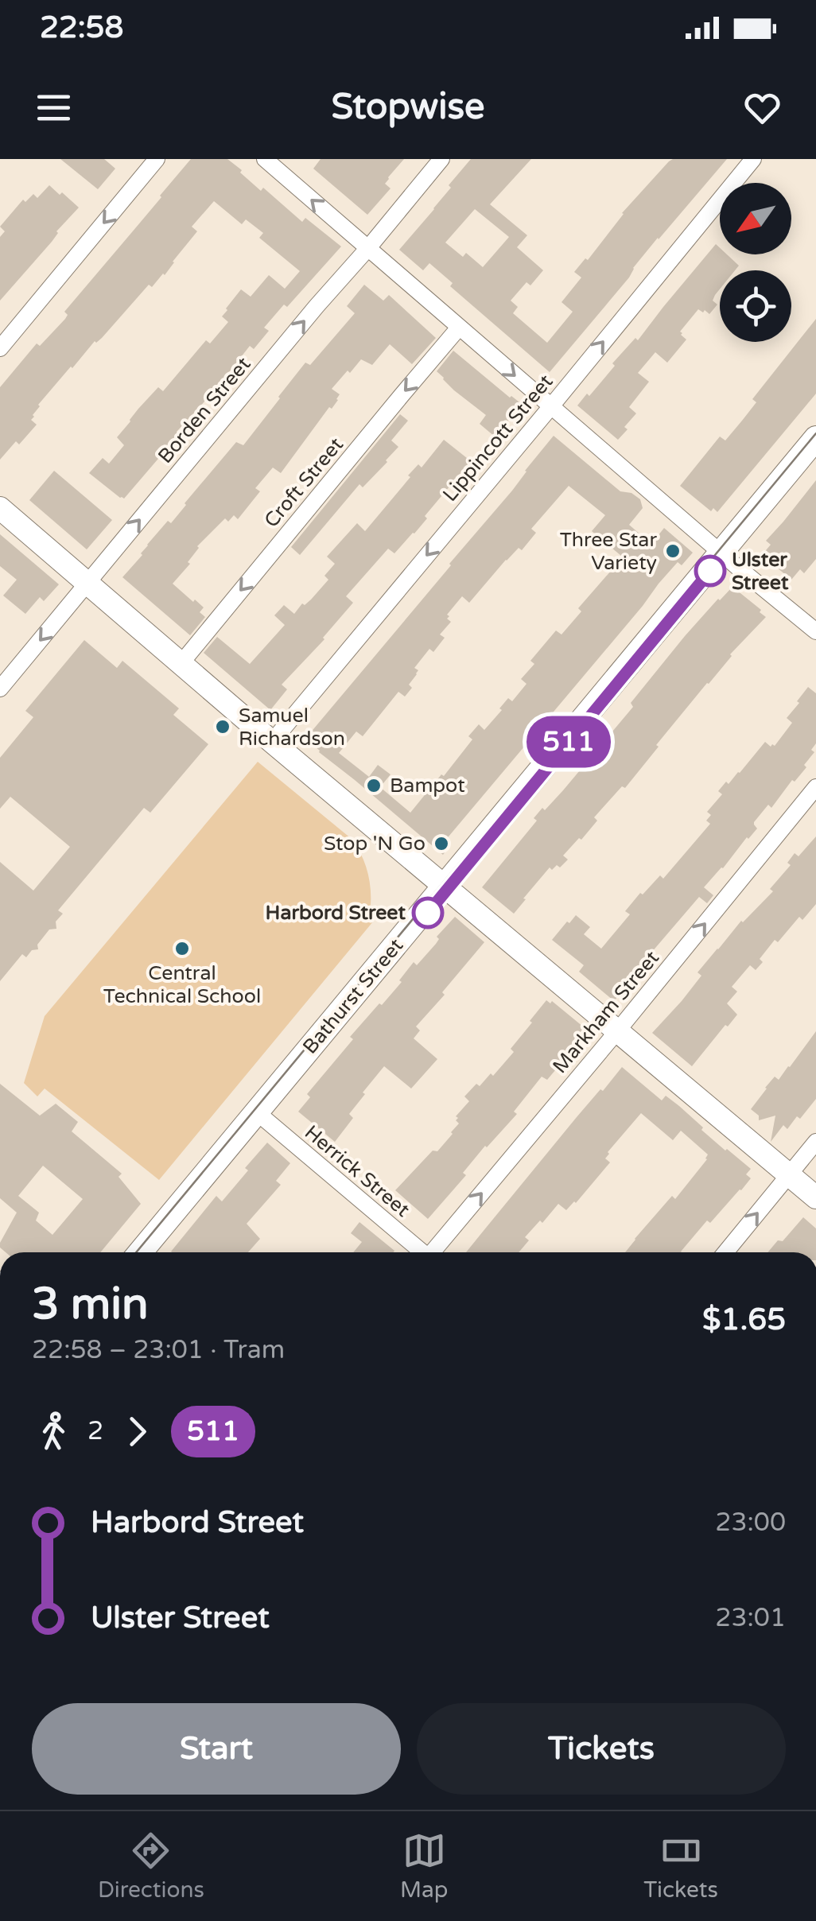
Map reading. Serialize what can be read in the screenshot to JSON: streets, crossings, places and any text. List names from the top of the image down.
{
  "streets": {
    "main road": ["Bathurst Street"],
    "street": [
      "Borden Street",
      "Lippincott Street",
      "Croft Street",
      "Markham Street",
      "Herrick Street"
    ]
  },
  "crossings": [
    ["Bathurst Street", "Herrick Street"]
  ],
  "one_way": ["Croft Street", "Markham Street"],
  "places": [
    "Three Star Variety",
    "Ulster Street",
    "Samuel Richardson",
    "Bampot",
    "Stop 'N Go",
    "Harbord Street",
    "Central Technical School"
  ],
  "lines": ["tram line 511"],
  "north": "bottom left",
  "page": {
    "status": "22:58",
    "header": "Stopwise",
    "on_map": "511",
    "heading": ["3 min", "22:58 – 23:01 · Tram", "$1.65"],
    "legs": ["2", "511"],
    "list": [
      {
        "name": "Harbord Street",
        "value": "23:00"
      },
      {
        "name": "Ulster Street",
        "value": "23:01"
      }
    ],
    "buttons": ["Start", "Tickets"],
    "tabs": ["Directions", "Map", "Tickets"]
  }
}
